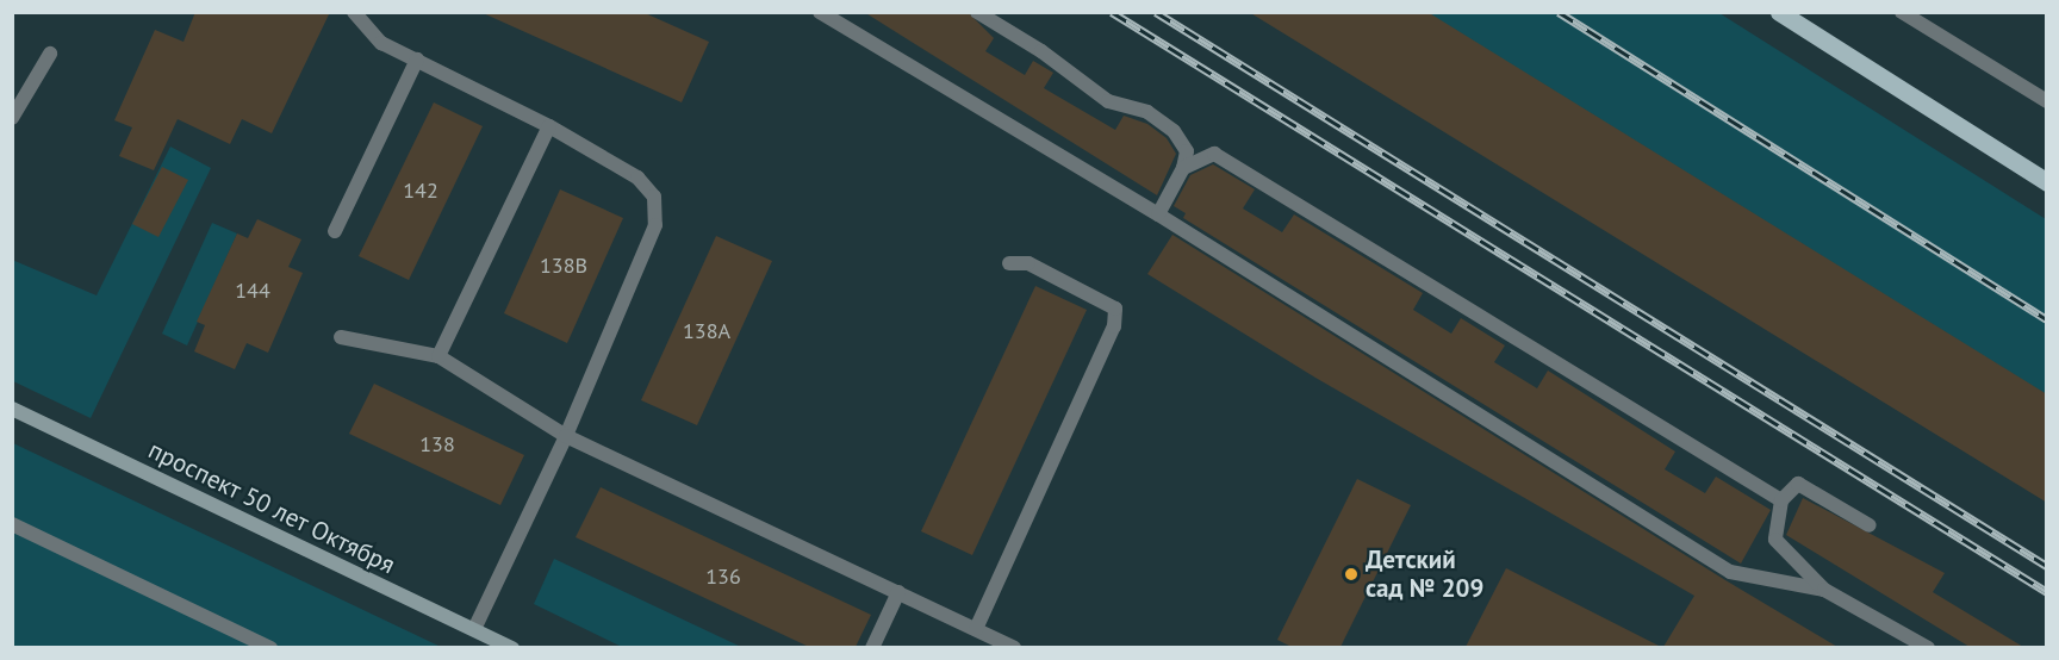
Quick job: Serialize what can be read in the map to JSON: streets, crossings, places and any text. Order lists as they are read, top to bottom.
{
  "streets": {
    "main road": ["проспект 50 лет Октября"]
  },
  "places": ["Детский сад № 209"],
  "house_numbers": [
    "142",
    "138В",
    "144",
    "138А",
    "138",
    "136"
  ]
}
